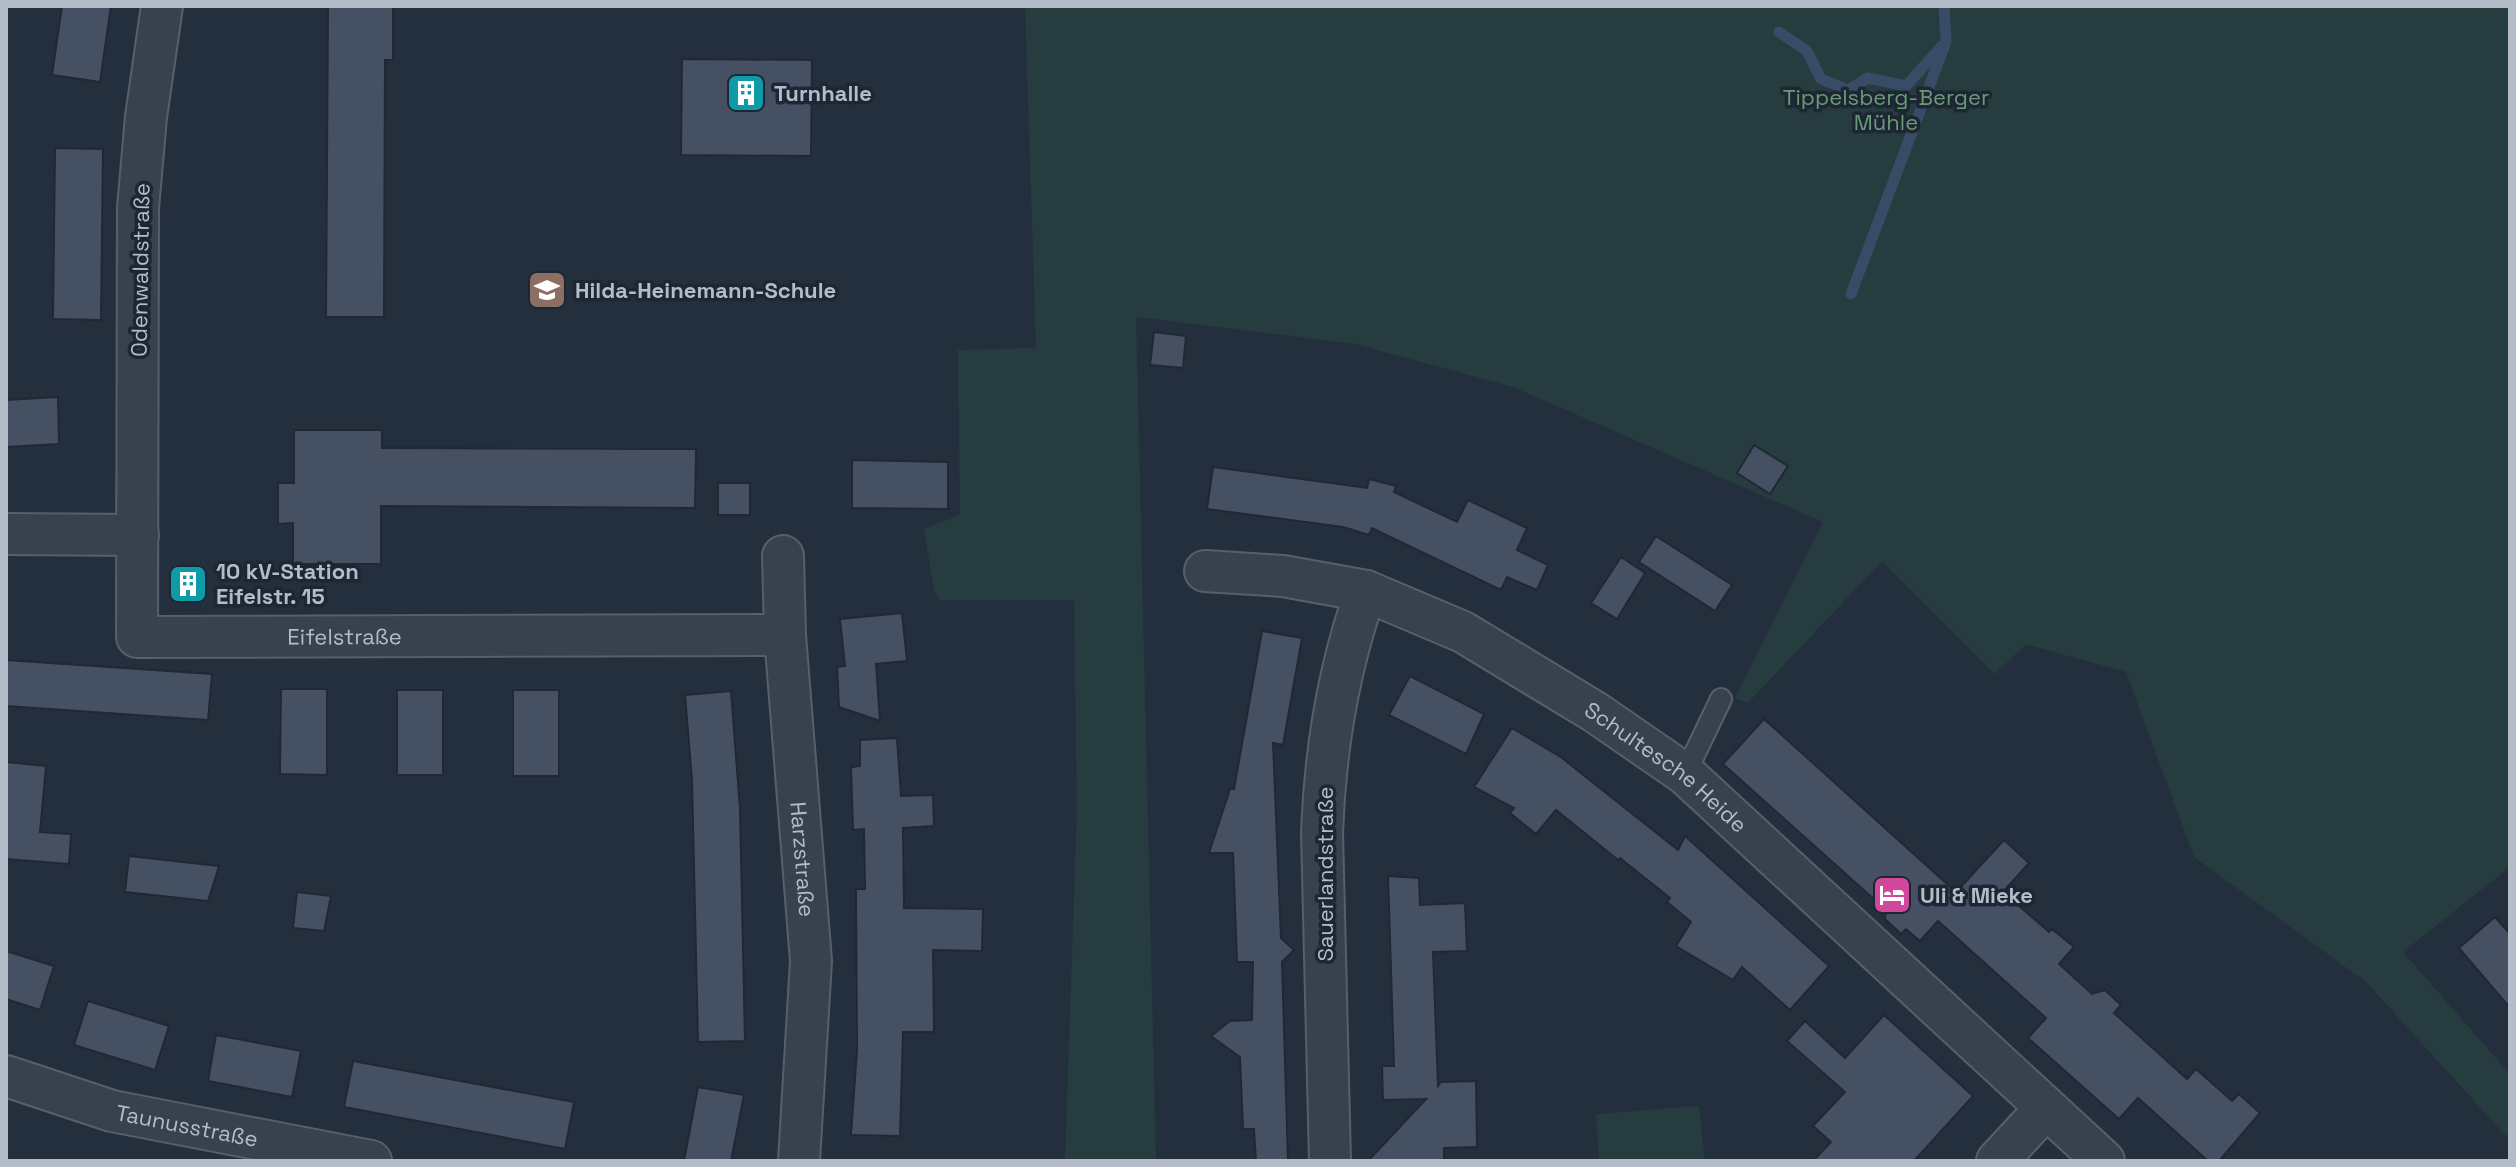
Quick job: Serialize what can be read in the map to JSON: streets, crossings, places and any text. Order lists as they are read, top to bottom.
{
  "streets": {
    "street": [
      "Odenwaldstraße",
      "Eifelstraße",
      "Schultesche Heide",
      "Harzstraße",
      "Sauerlandstraße",
      "Taunusstraße"
    ]
  },
  "crossings": [
    ["Odenwaldstraße", "Eifelstraße"],
    ["Eifelstraße", "Harzstraße"],
    ["Schultesche Heide", "Sauerlandstraße"]
  ],
  "parks": ["Tippelsberg-Berger Mühle"],
  "places": {
    "building": ["Turnhalle", "10 kV-Station Eifelstr. 15"],
    "school or university": ["Hilda-Heinemann-Schule"],
    "hotel": ["Uli & Mieke"]
  }
}
